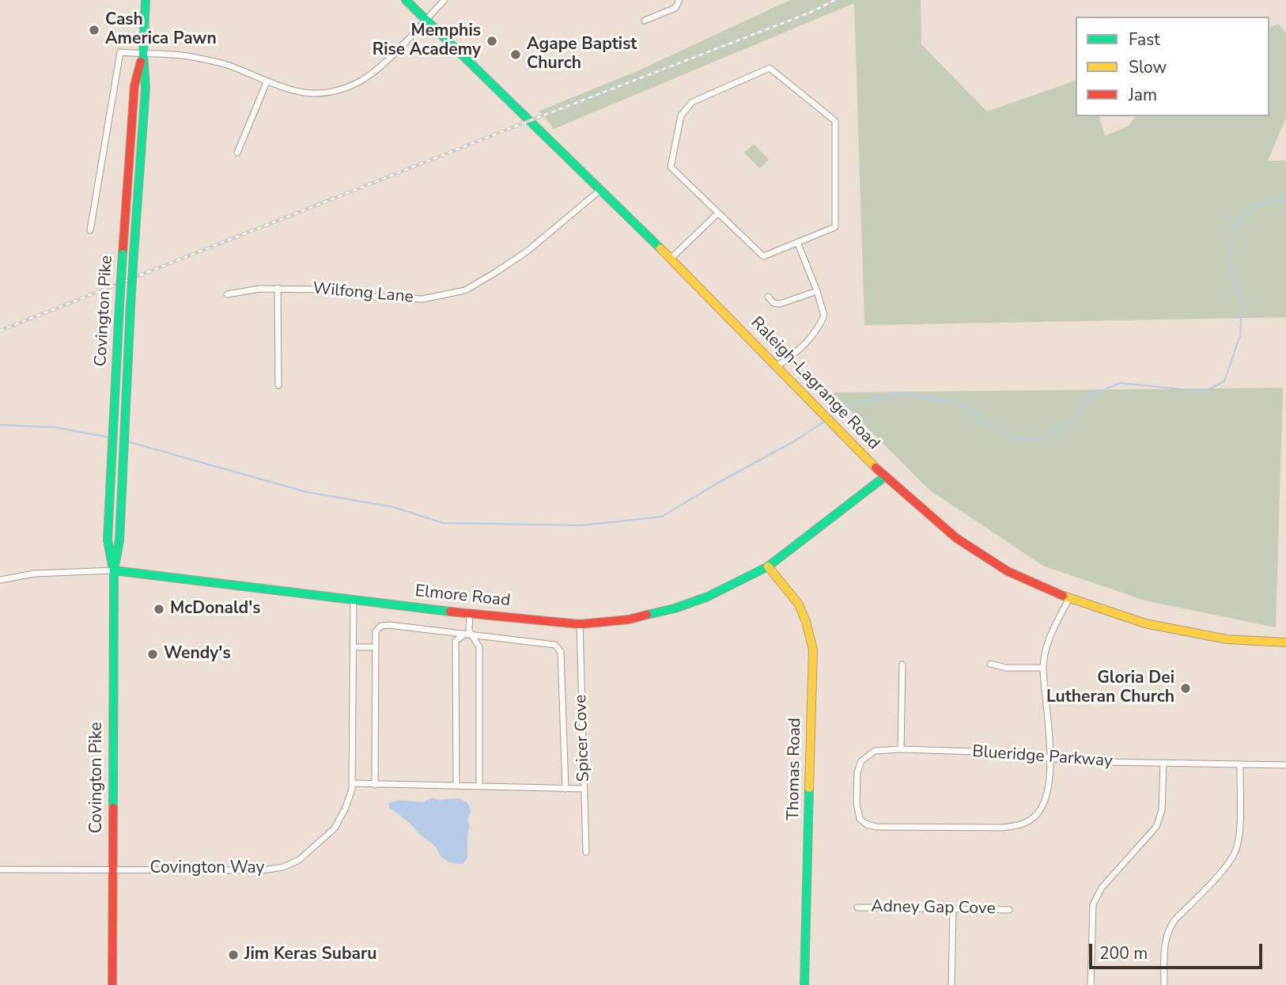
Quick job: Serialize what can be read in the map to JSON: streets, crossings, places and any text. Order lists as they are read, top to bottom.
{
  "streets": {
    "main road": [
      "Covington Pike",
      "Raleigh-Lagrange Road",
      "Elmore Road",
      "Thomas Road"
    ],
    "street": [
      "Wilfong Lane",
      "Spicer Cove",
      "Blueridge Parkway",
      "Covington Way",
      "Adney Gap Cove"
    ]
  },
  "crossings": [
    ["Wilfong Lane", "Raleigh-Lagrange Road"],
    ["Covington Pike", "Elmore Road"],
    ["Covington Pike", "Covington Way"],
    ["Raleigh-Lagrange Road", "Elmore Road"],
    ["Elmore Road", "Spicer Cove"],
    ["Elmore Road", "Thomas Road"],
    ["Elmore Road", "Covington Way"]
  ],
  "places": [
    "Cash America Pawn",
    "Memphis Rise Academy",
    "Agape Baptist Church",
    "McDonald's",
    "Wendy's",
    "Gloria Dei Lutheran Church",
    "Jim Keras Subaru"
  ],
  "legend": ["Fast", "Slow", "Jam"],
  "scale_bar": "200 m"
}
